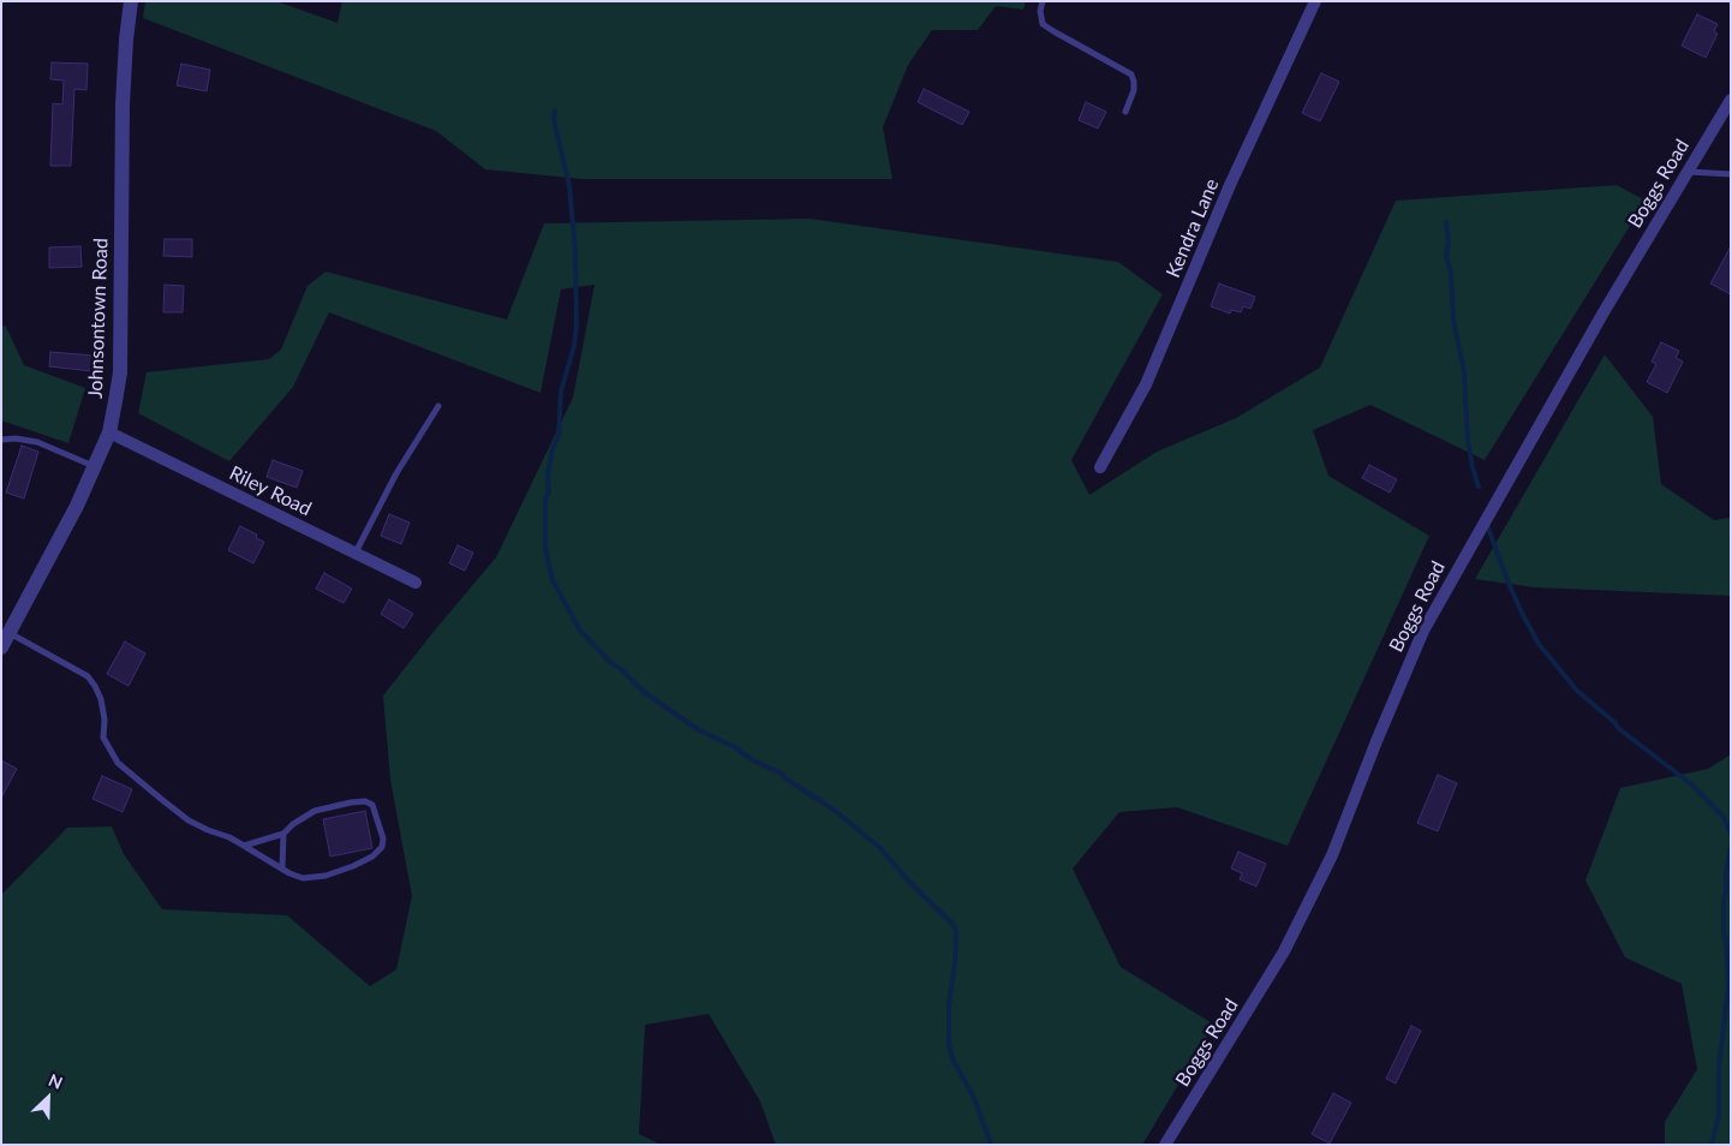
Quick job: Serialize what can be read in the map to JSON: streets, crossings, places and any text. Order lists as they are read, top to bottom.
{
  "streets": {
    "street": [
      "Boggs Road",
      "Kendra Lane",
      "Johnsontown Road",
      "Riley Road"
    ]
  },
  "crossings": [
    ["Johnsontown Road", "Riley Road"]
  ],
  "north": "top right"
}
